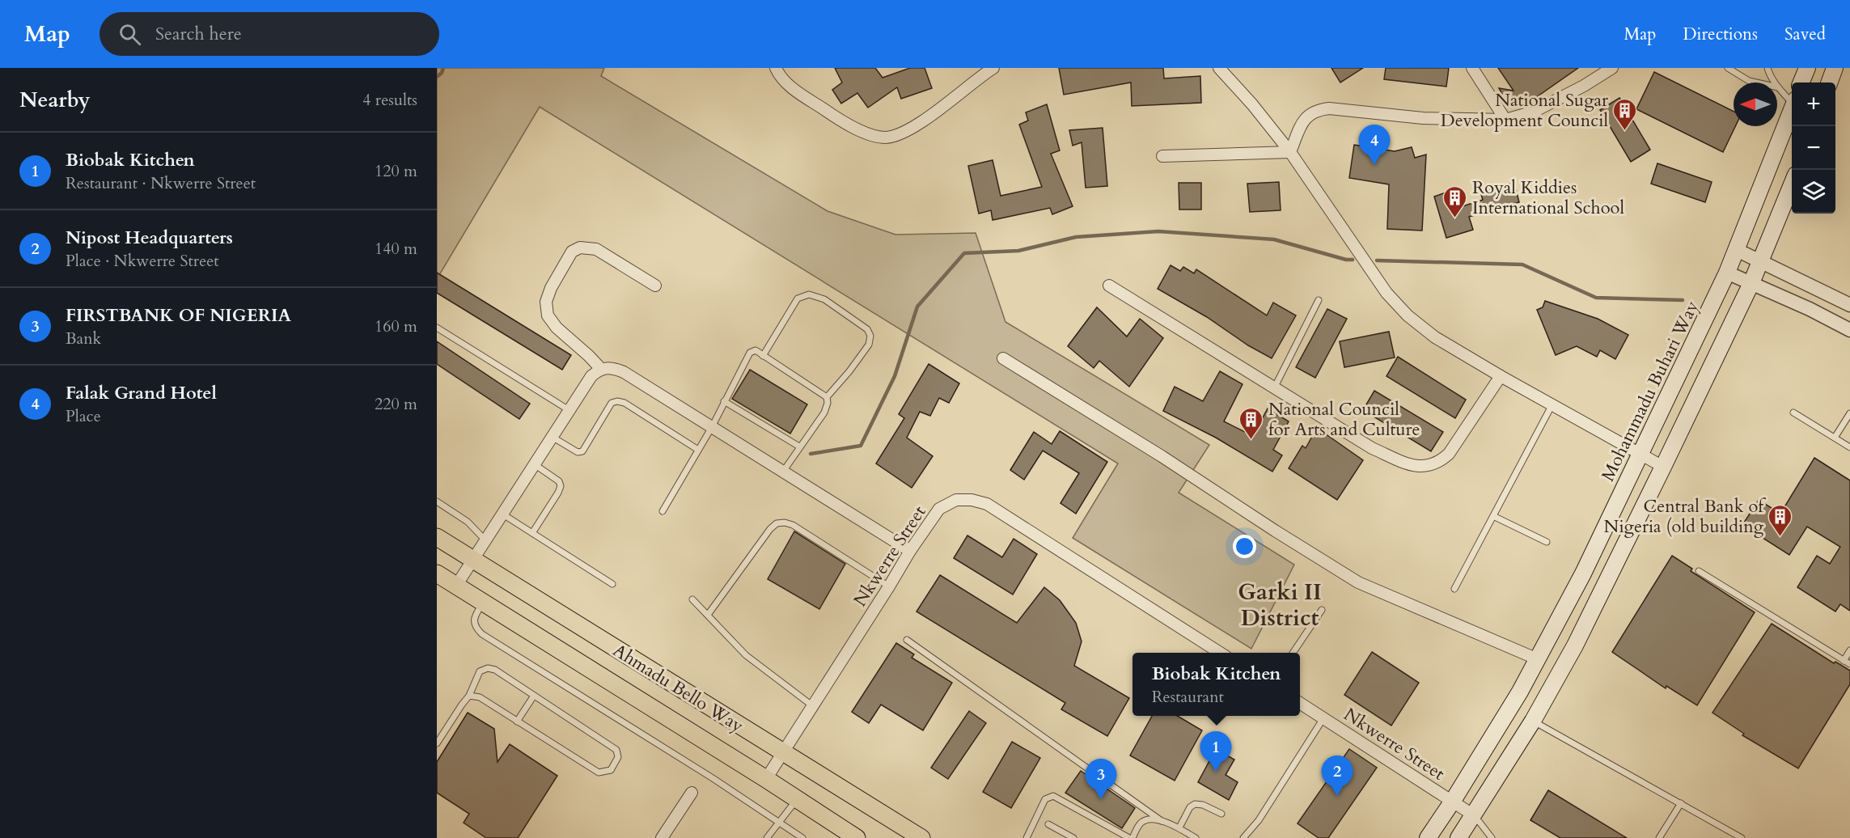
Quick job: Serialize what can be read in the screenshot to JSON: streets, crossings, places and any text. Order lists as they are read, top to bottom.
{
  "streets": {
    "main road": ["Mohammadu Buhari Way", "Ahmadu Bello Way"],
    "street": ["Nkwerre Street"]
  },
  "crossings": [
    ["Mohammadu Buhari Way", "Nkwerre Street"],
    ["Nkwerre Street", "Ahmadu Bello Way"]
  ],
  "districts": ["Garki II District"],
  "places": {
    "building": [
      "National Sugar Development Council",
      "Royal Kiddies International School",
      "National Council for Arts and Culture",
      "Central Bank of Nigeria (old building"
    ]
  },
  "north": "left",
  "page": {
    "header": "Map",
    "search": "Search here",
    "nav": ["Map", "Directions", "Saved"],
    "heading": ["Nearby", "4 results"],
    "map_buttons": ["+", "−"],
    "pins": [
      "4",
      "1",
      "2",
      "3"
    ],
    "list": [
      {
        "mark": "1",
        "name": "Biobak Kitchen",
        "note": "Restaurant · Nkwerre Street",
        "value": "120 m"
      },
      {
        "mark": "2",
        "name": "Nipost Headquarters",
        "note": "Place · Nkwerre Street",
        "value": "140 m"
      },
      {
        "mark": "3",
        "name": "FIRSTBANK OF NIGERIA",
        "note": "Bank",
        "value": "160 m"
      },
      {
        "mark": "4",
        "name": "Falak Grand Hotel",
        "note": "Place",
        "value": "220 m"
      }
    ],
    "popup": ["Biobak Kitchen", "Restaurant"]
  }
}
